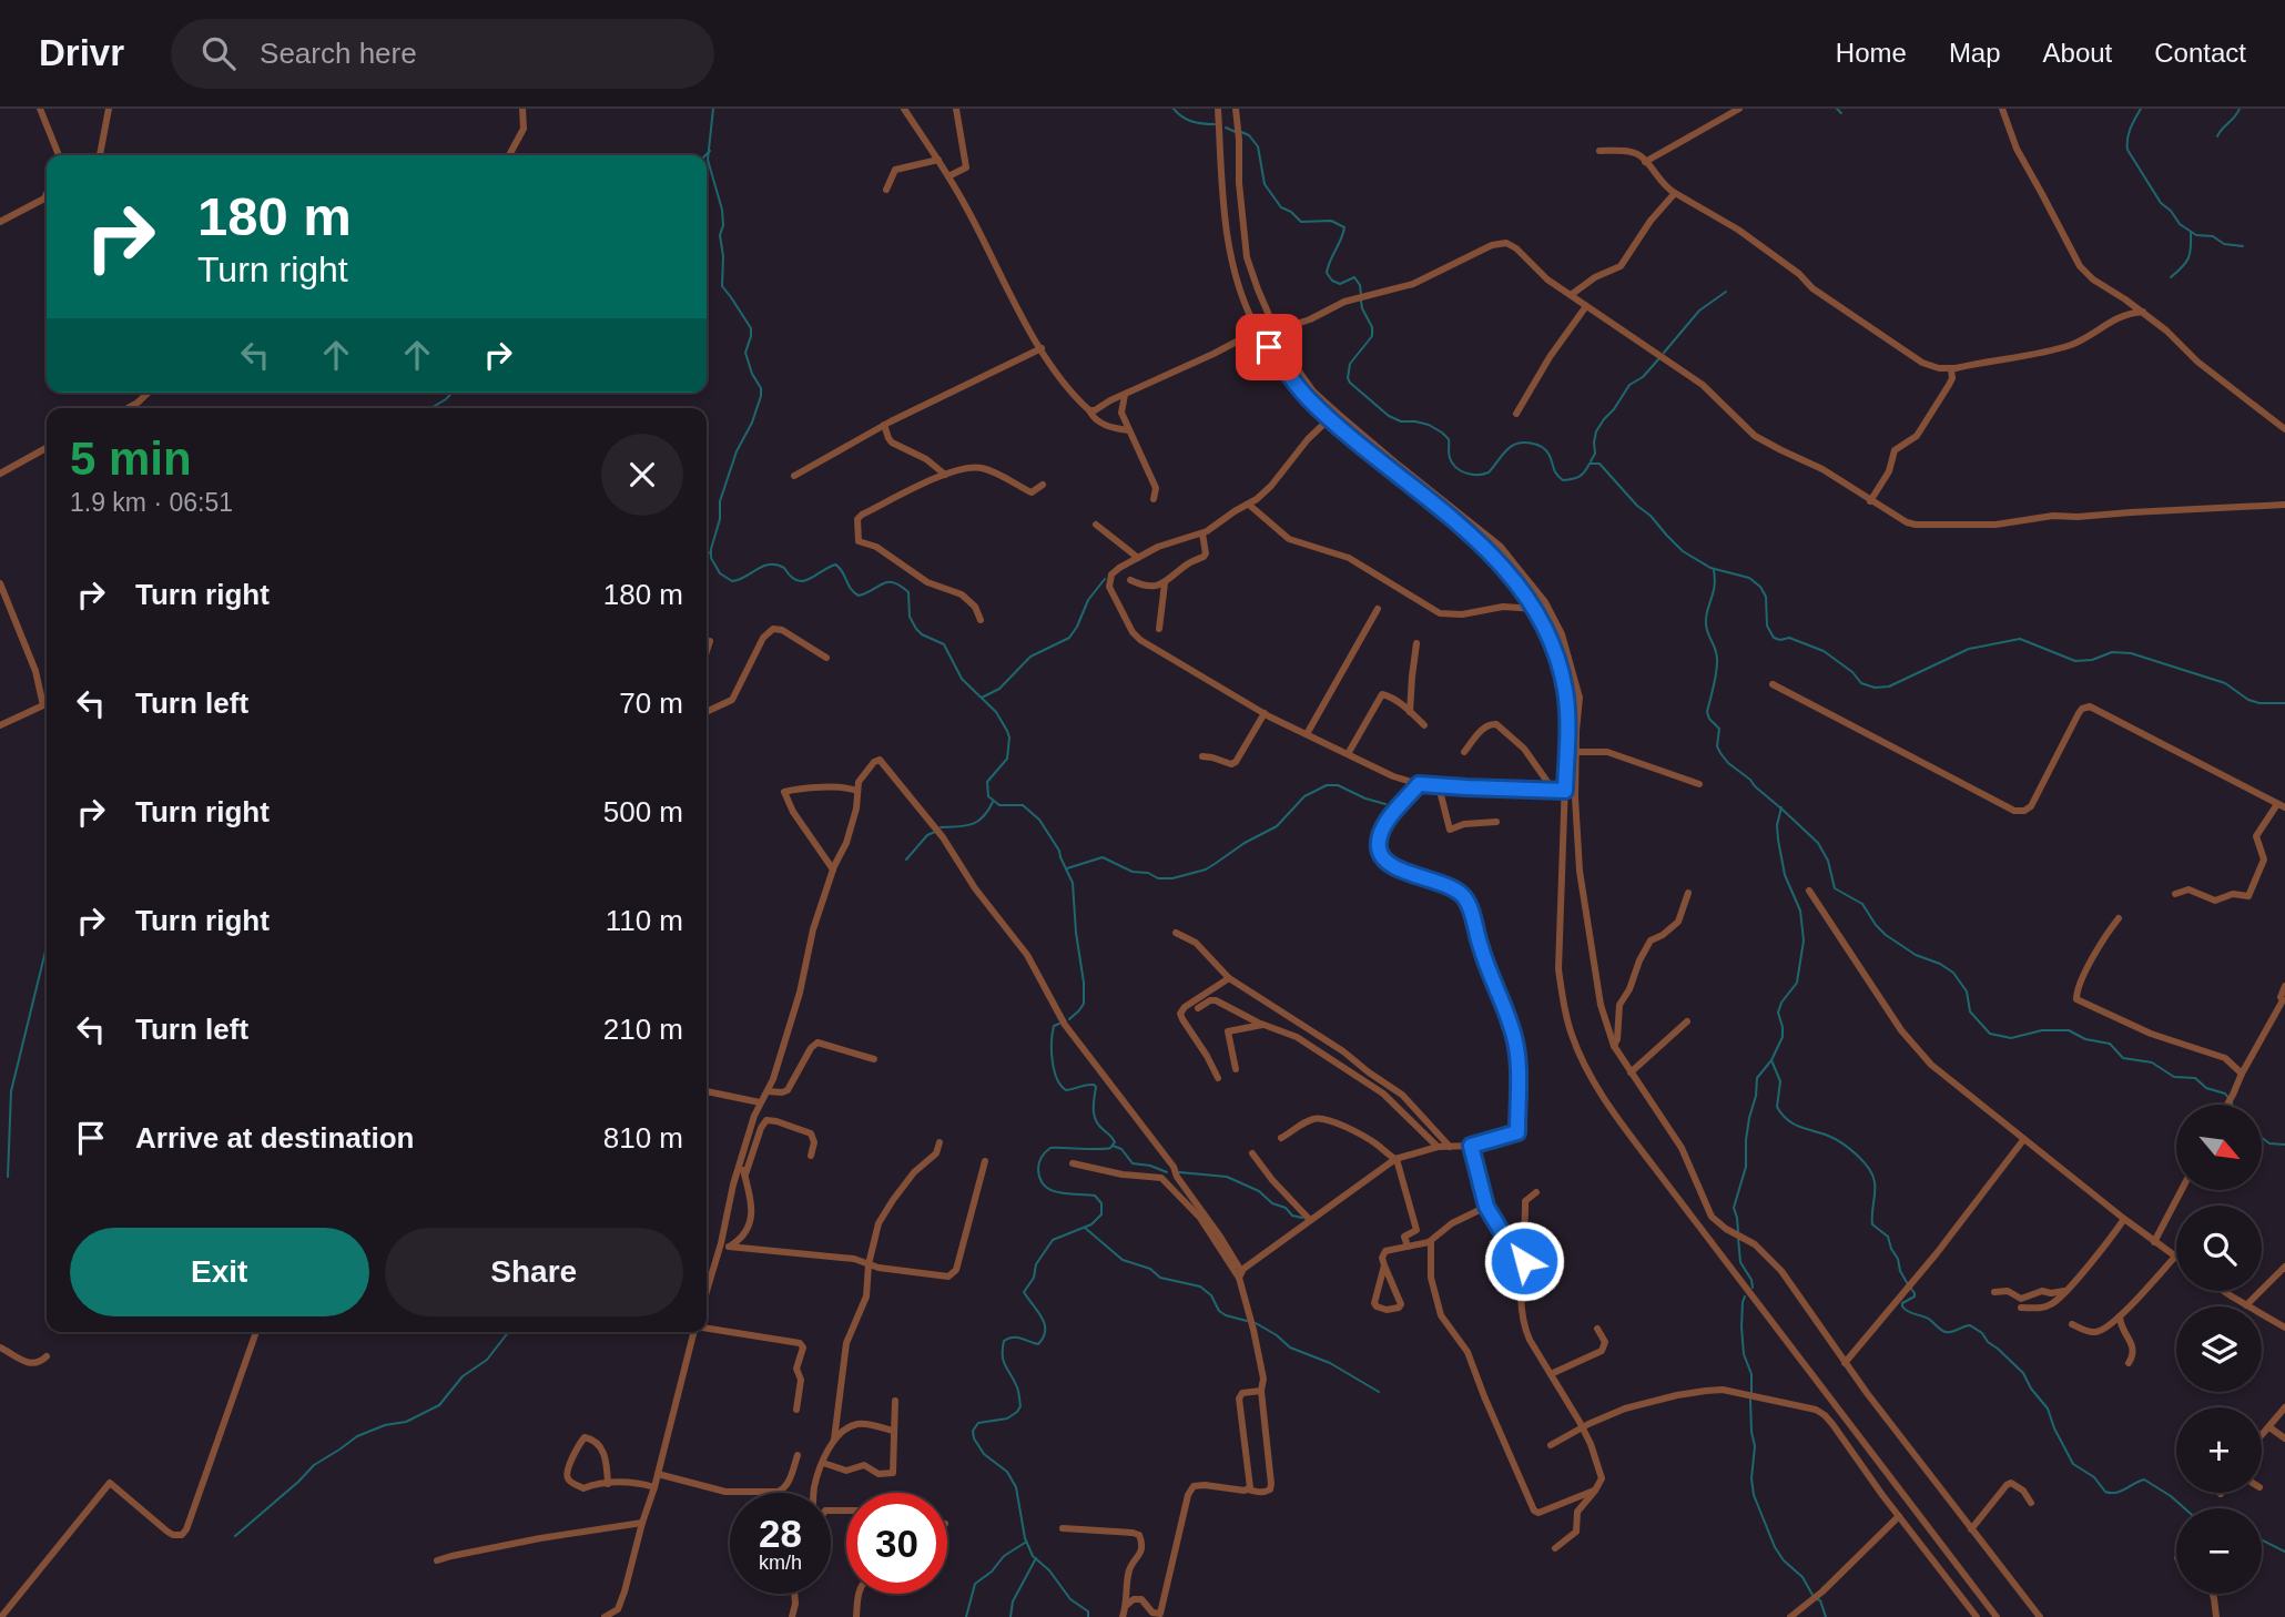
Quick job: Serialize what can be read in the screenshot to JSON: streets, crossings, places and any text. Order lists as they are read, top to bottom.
{
  "north": "bottom right",
  "page": {
    "header": "Drivr",
    "search": "Search here",
    "nav": [
      "Home",
      "Map",
      "About",
      "Contact"
    ],
    "turn": ["180 m", "Turn right"],
    "heading": ["5 min", "1.9 km · 06:51"],
    "list": [
      {
        "name": "Turn right",
        "value": "180 m"
      },
      {
        "name": "Turn left",
        "value": "70 m"
      },
      {
        "name": "Turn right",
        "value": "500 m"
      },
      {
        "name": "Turn right",
        "value": "110 m"
      },
      {
        "name": "Turn left",
        "value": "210 m"
      },
      {
        "name": "Arrive at destination",
        "value": "810 m"
      }
    ],
    "map_buttons": ["+", "−"],
    "buttons": ["Exit", "Share"],
    "speed": "28 km/h",
    "limit": "30"
  }
}
